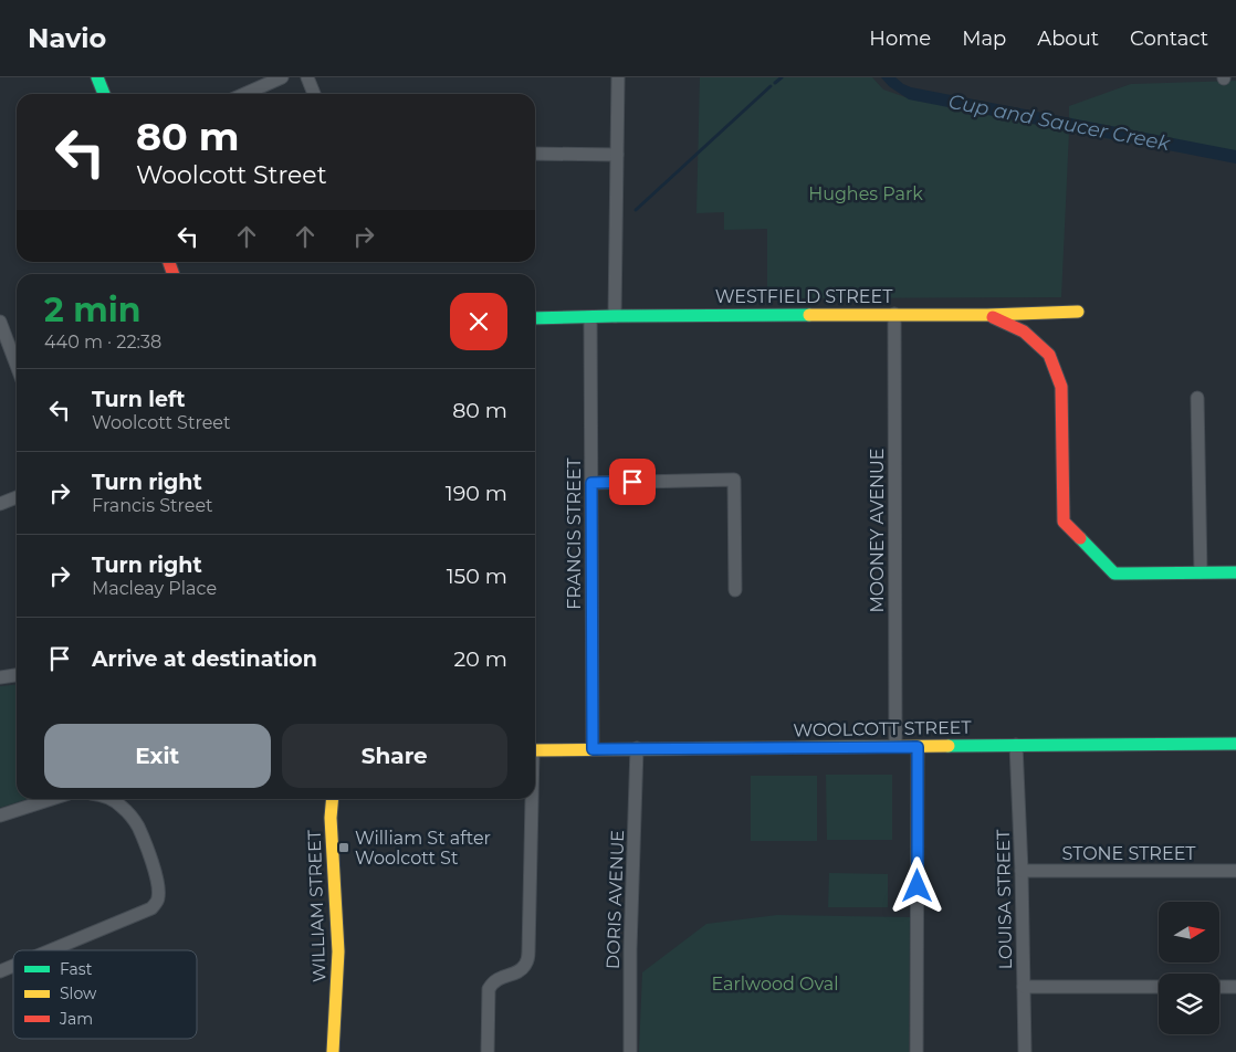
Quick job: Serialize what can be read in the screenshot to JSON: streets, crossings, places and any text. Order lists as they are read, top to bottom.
{
  "streets": {
    "street": [
      "WESTFIELD STREET",
      "MOONEY AVENUE",
      "FRANCIS STREET",
      "WOOLCOTT STREET",
      "STONE STREET",
      "DORIS AVENUE",
      "LOUISA STREET",
      "WILLIAM STREET"
    ]
  },
  "crossings": [
    ["WESTFIELD STREET", "MOONEY AVENUE"],
    ["WESTFIELD STREET", "FRANCIS STREET"],
    ["MOONEY AVENUE", "WOOLCOTT STREET"],
    ["FRANCIS STREET", "WOOLCOTT STREET"],
    ["WOOLCOTT STREET", "DORIS AVENUE"],
    ["WOOLCOTT STREET", "LOUISA STREET"],
    ["STONE STREET", "LOUISA STREET"]
  ],
  "water": ["Cup and Saucer Creek"],
  "parks": ["Hughes Park", "Earlwood Oval"],
  "places": {
    "transit": ["William St after Woolcott St"]
  },
  "legend": ["Fast", "Slow", "Jam"],
  "north": "right",
  "page": {
    "header": "Navio",
    "nav": [
      "Home",
      "Map",
      "About",
      "Contact"
    ],
    "turn": ["80 m", "Woolcott Street"],
    "heading": ["2 min", "440 m · 22:38"],
    "list": [
      {
        "name": "Turn left",
        "note": "Woolcott Street",
        "value": "80 m"
      },
      {
        "name": "Turn right",
        "note": "Francis Street",
        "value": "190 m"
      },
      {
        "name": "Turn right",
        "note": "Macleay Place",
        "value": "150 m"
      },
      {
        "name": "Arrive at destination",
        "value": "20 m"
      }
    ],
    "buttons": ["Exit", "Share"]
  }
}
